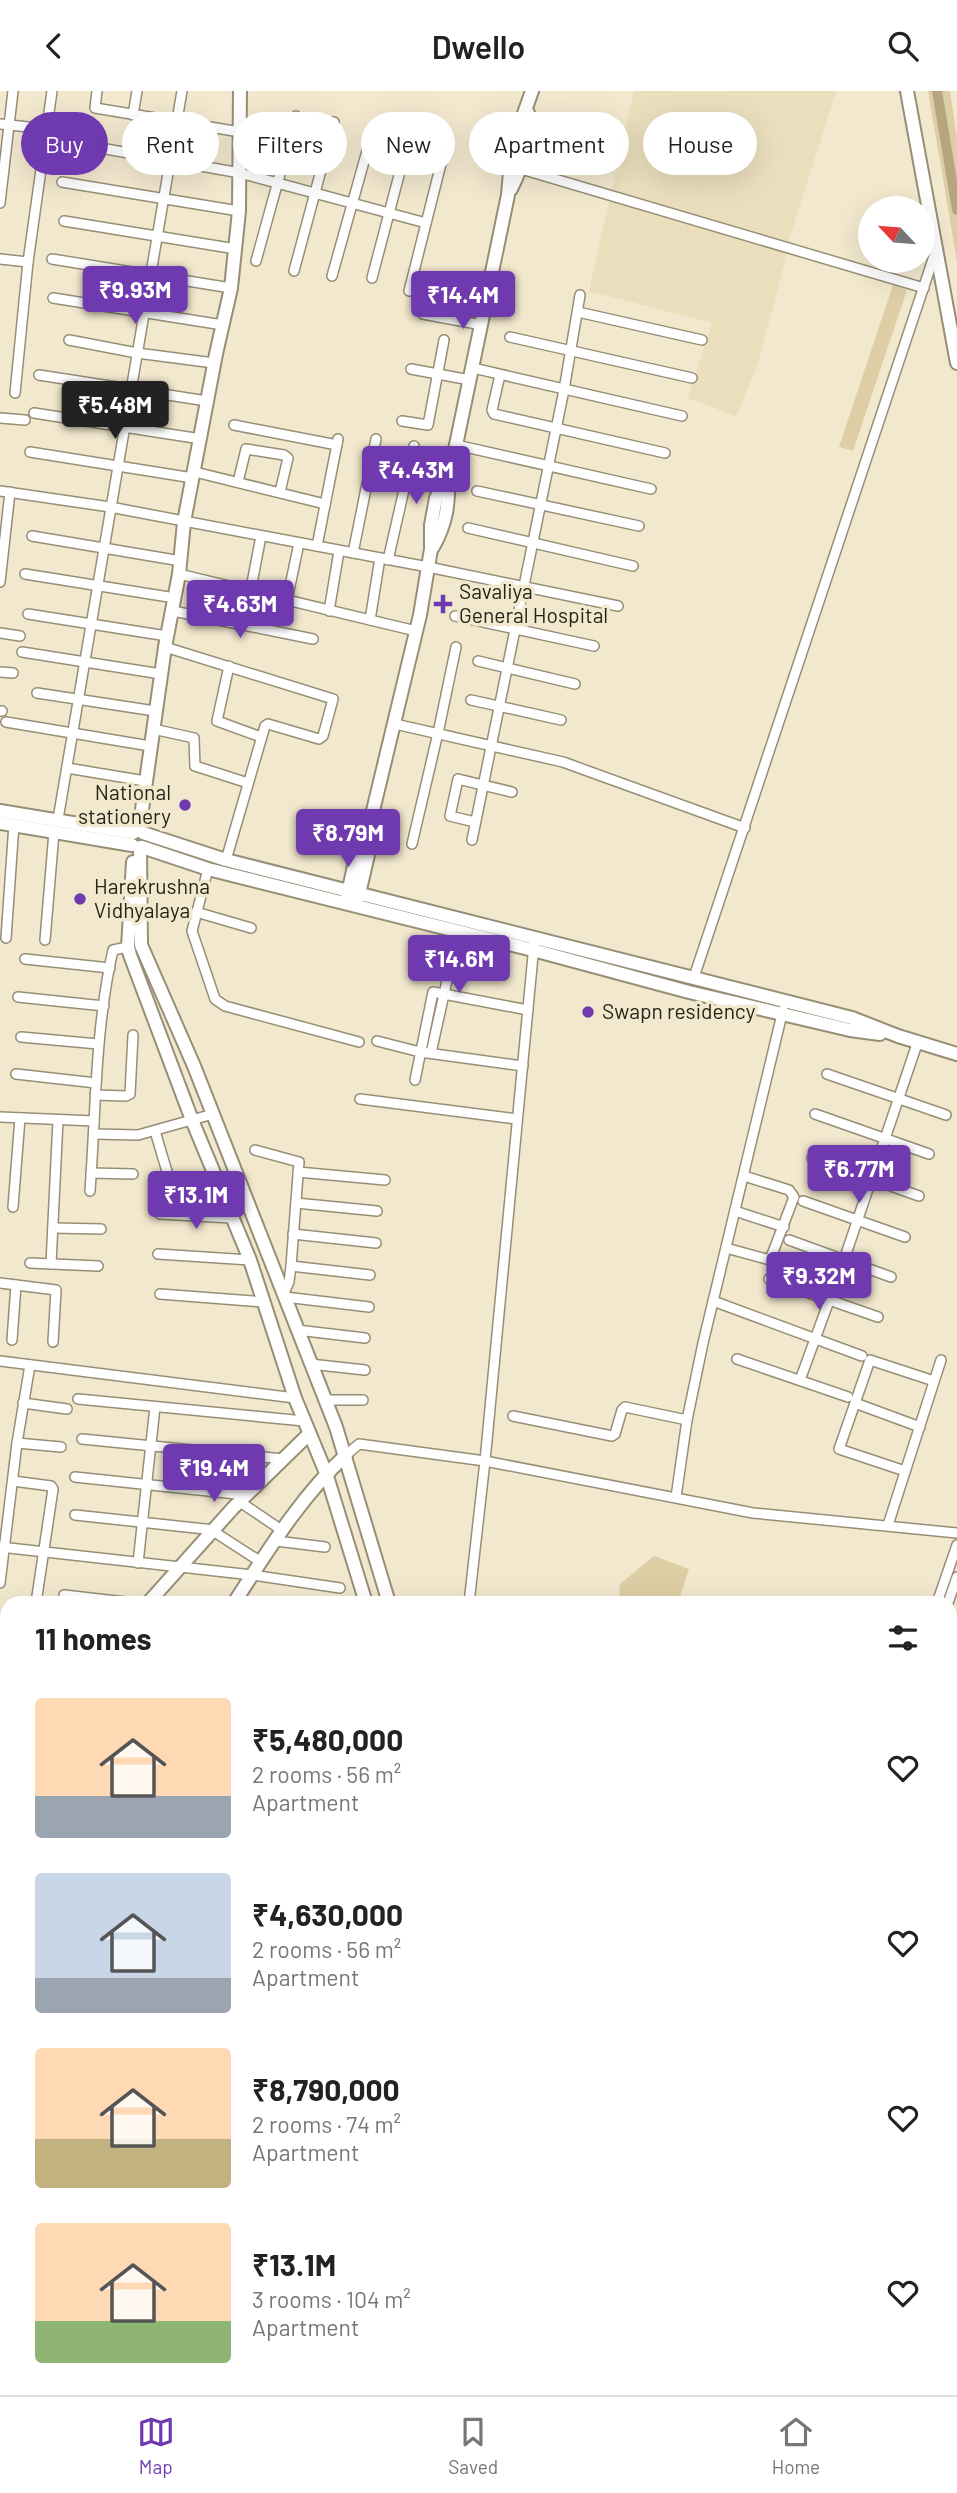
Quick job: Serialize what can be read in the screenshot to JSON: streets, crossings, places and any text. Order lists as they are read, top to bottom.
{
  "places": {
    "health": ["Savaliya General Hospital"],
    "other": ["National stationery", "Harekrushna Vidhyalaya", "Swapn residency"]
  },
  "north": "top left",
  "page": {
    "header": "Dwello",
    "chip": [
      "Buy",
      "Rent",
      "Filters",
      "New",
      "Apartment",
      "House"
    ],
    "price": [
      "₹9.93M",
      "₹14.4M",
      "₹5.48M",
      "₹4.43M",
      "₹4.63M",
      "₹8.79M",
      "₹14.6M",
      "₹6.77M",
      "₹13.1M",
      "₹9.32M",
      "₹19.4M"
    ],
    "heading": "11 homes",
    "list": [
      {
        "name": "₹5,480,000",
        "note": "2 rooms · 56 m² · Apartment"
      },
      {
        "name": "₹4,630,000",
        "note": "2 rooms · 56 m² · Apartment"
      },
      {
        "name": "₹8,790,000",
        "note": "2 rooms · 74 m² · Apartment"
      },
      {
        "name": "₹13.1M",
        "note": "3 rooms · 104 m² · Apartment"
      }
    ],
    "tabs": ["Map", "Saved", "Home"]
  }
}
